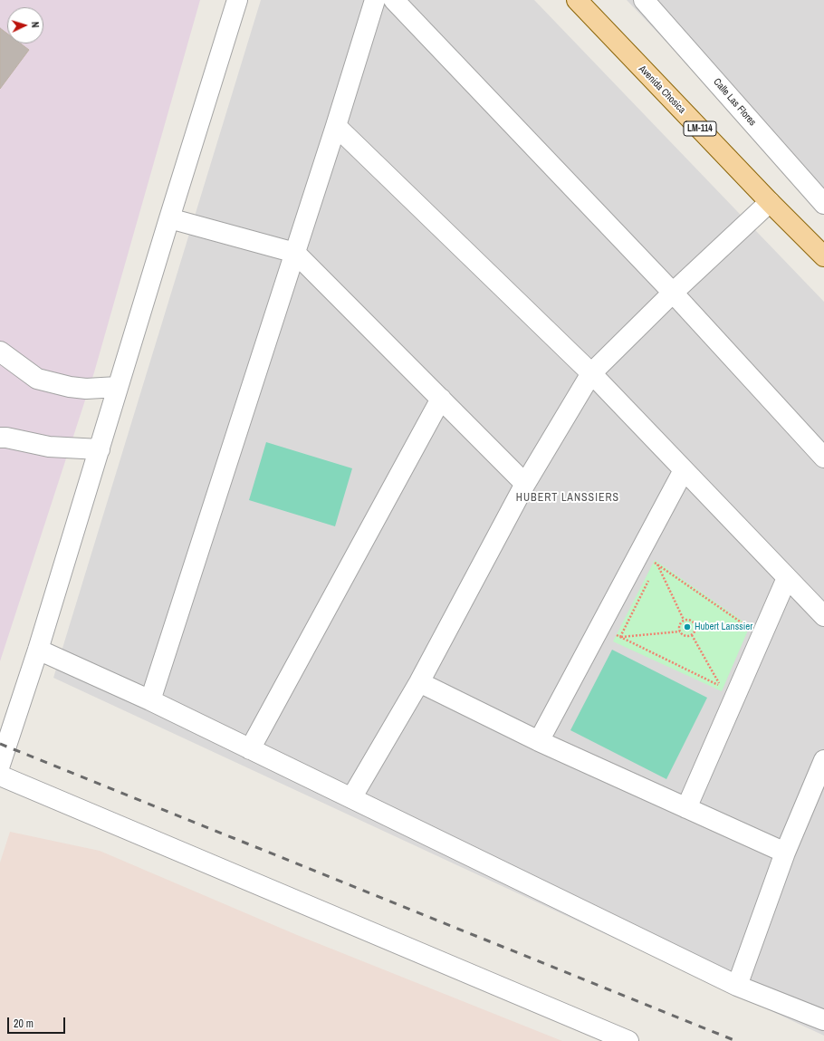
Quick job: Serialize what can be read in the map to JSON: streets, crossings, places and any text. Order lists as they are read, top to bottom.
{
  "streets": {
    "main road": ["Avenida Chosica", "LM-114"],
    "street": ["Calle Las Flores"]
  },
  "districts": ["HUBERT LANSSIERS"],
  "places": ["Hubert Lanssier"],
  "scale_bar": "20 m",
  "north": "right"
}
